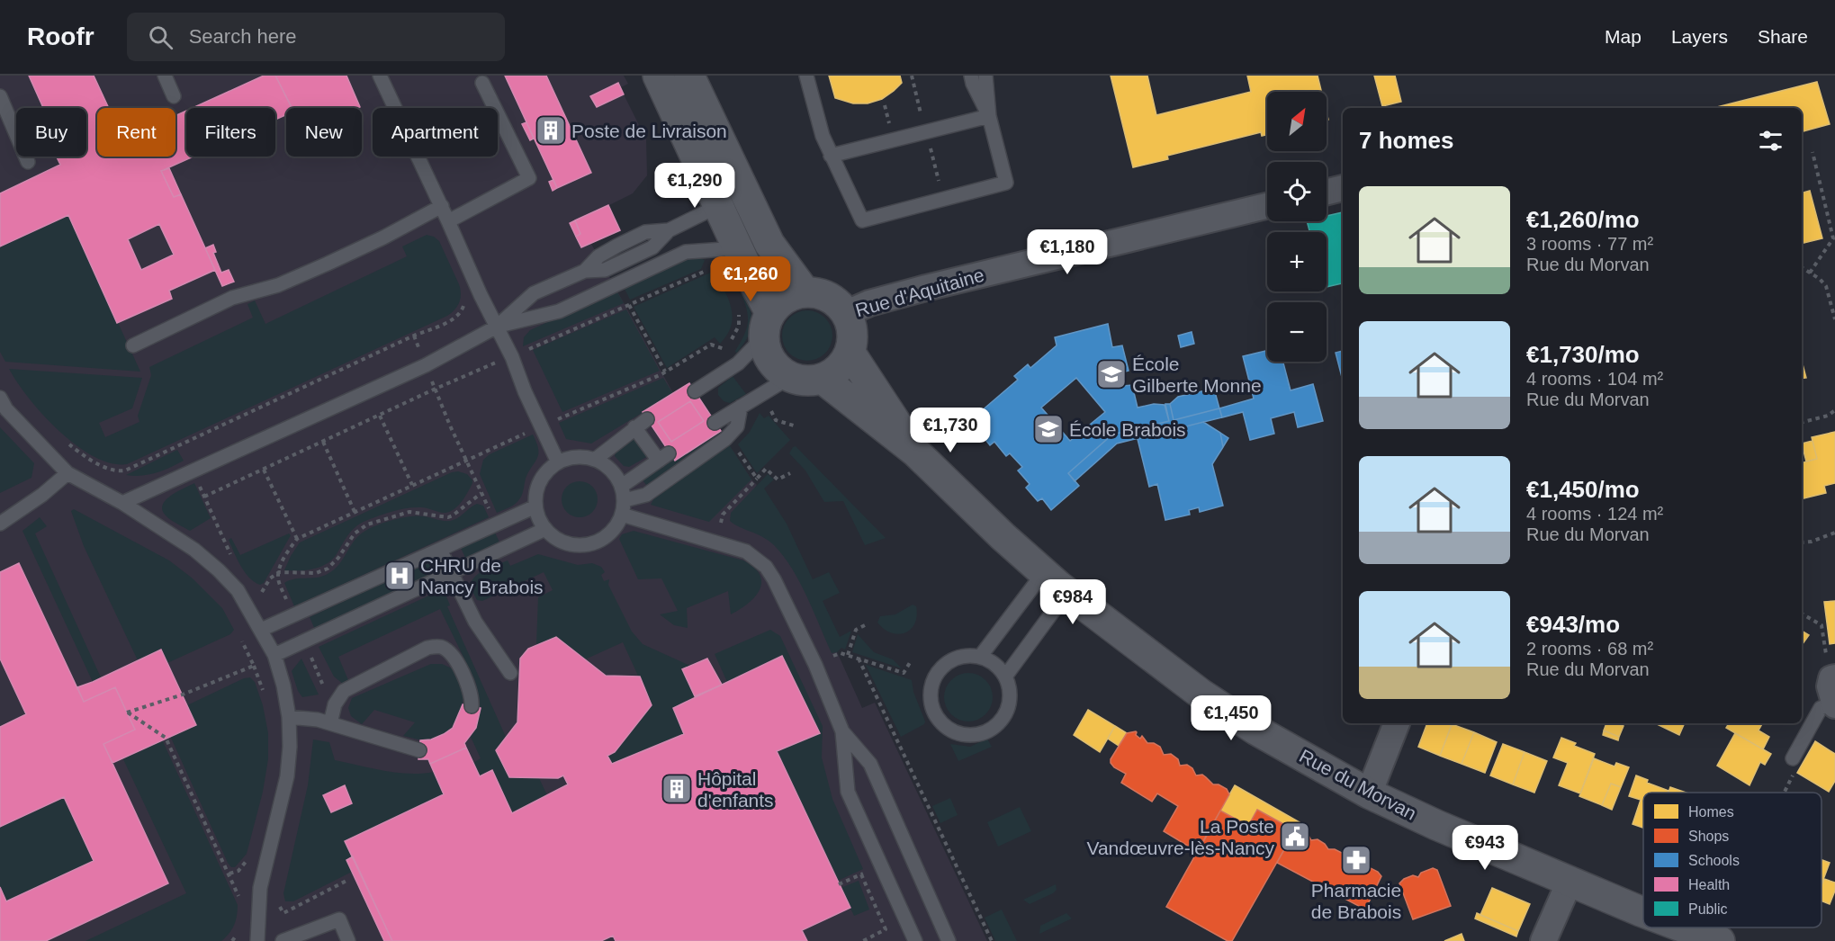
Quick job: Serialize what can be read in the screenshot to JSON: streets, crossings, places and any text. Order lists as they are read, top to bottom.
{
  "streets": {
    "street": ["Rue d'Aquitaine", "Rue du Morvan"]
  },
  "crossings": [
    ["Rue d'Aquitaine", "Rue du Morvan"]
  ],
  "places": {
    "building": ["Poste de Livraison", "Hôpital d'enfants"],
    "school or university": ["École Gilberte Monne", "École Brabois"],
    "hospital": ["CHRU de Nancy Brabois"],
    "public building": ["La Poste Vandœuvre-lès-Nancy"],
    "pharmacy": ["Pharmacie de Brabois"]
  },
  "legend": [
    "Homes",
    "Shops",
    "Schools",
    "Health",
    "Public"
  ],
  "north": "top right",
  "page": {
    "header": "Roofr",
    "search": "Search here",
    "nav": ["Map", "Layers", "Share"],
    "map_buttons": ["+", "−"],
    "chip": [
      "Buy",
      "Rent",
      "Filters",
      "New",
      "Apartment"
    ],
    "heading": "7 homes",
    "price": [
      "€1,290",
      "€1,180",
      "€1,260",
      "€1,730",
      "€984",
      "€1,450",
      "€943"
    ],
    "list": [
      {
        "name": "€1,260/mo",
        "note": "3 rooms · 77 m² · Rue du Morvan"
      },
      {
        "name": "€1,730/mo",
        "note": "4 rooms · 104 m² · Rue du Morvan"
      },
      {
        "name": "€1,450/mo",
        "note": "4 rooms · 124 m² · Rue du Morvan"
      },
      {
        "name": "€943/mo",
        "note": "2 rooms · 68 m² · Rue du Morvan"
      }
    ]
  }
}
